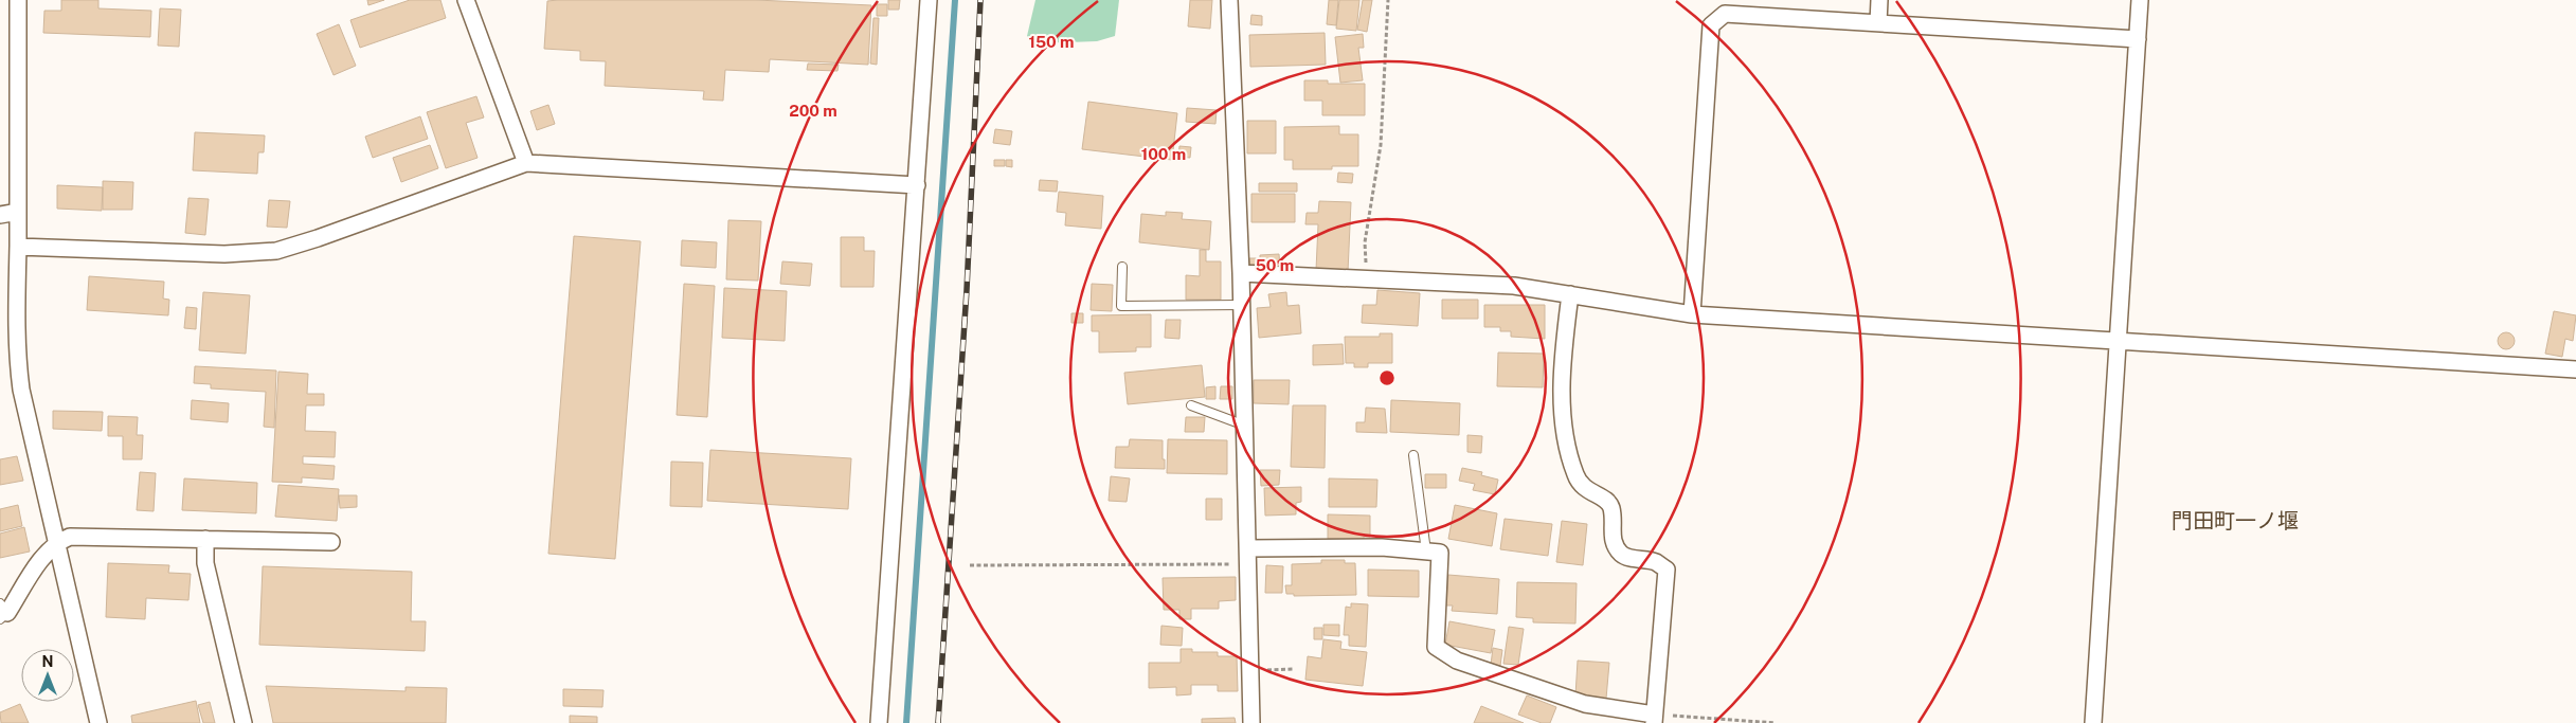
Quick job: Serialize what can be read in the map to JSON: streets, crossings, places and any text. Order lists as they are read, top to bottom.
{
  "districts": ["門田町一ノ堰"],
  "north": "top",
  "rings": [
    "150 m",
    "200 m",
    "100 m",
    "50 m"
  ]
}
